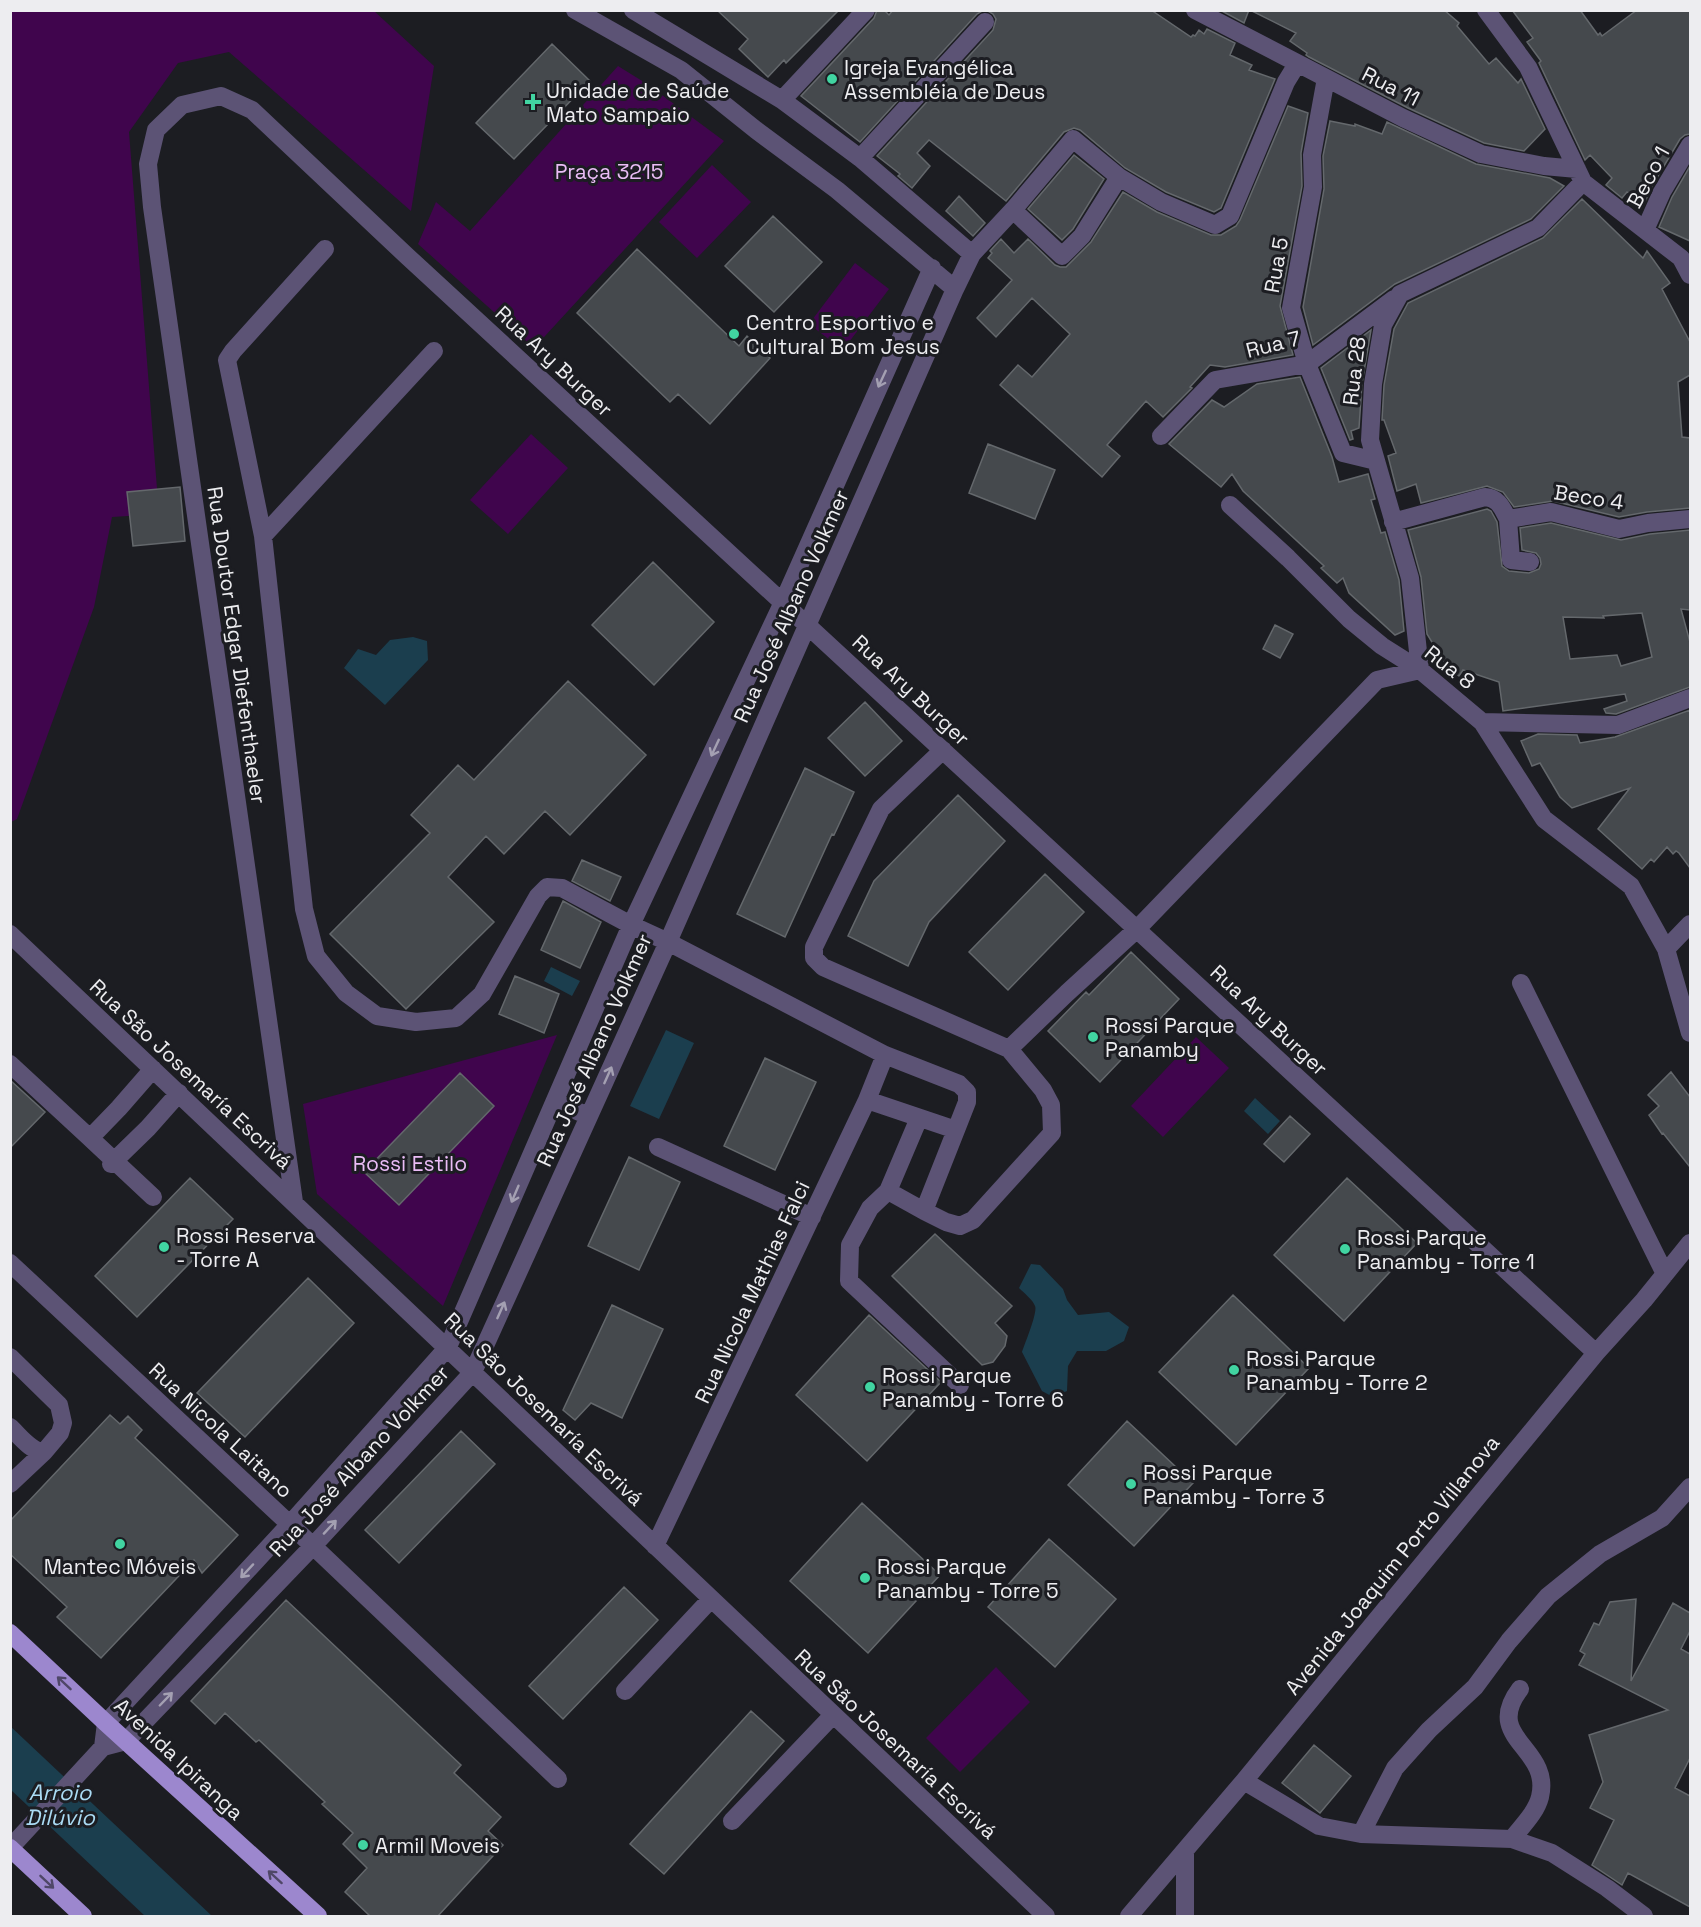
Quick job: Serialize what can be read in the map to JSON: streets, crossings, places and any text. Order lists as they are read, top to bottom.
{
  "streets": {
    "main road": ["Avenida Ipiranga"],
    "street": [
      "Rua 11",
      "Beco 1",
      "Rua 5",
      "Rua 7",
      "Rua Ary Burger",
      "Rua 28",
      "Beco 4",
      "Rua José Albano Volkmer",
      "Rua Doutor Edgar Diefenthaeler",
      "Rua 8",
      "Rua São Josemaría Escrivá",
      "Rua Nicola Mathias Falci",
      "Rua Nicola Laitano",
      "Avenida Joaquim Porto Villanova"
    ]
  },
  "crossings": [
    ["Rua 11", "Rua 5"],
    ["Rua 5", "Rua 7"],
    ["Rua 5", "Rua 28"],
    ["Rua 7", "Rua 28"],
    ["Rua Ary Burger", "Rua José Albano Volkmer"],
    ["Rua Ary Burger", "Rua Doutor Edgar Diefenthaeler"],
    ["Rua Ary Burger", "Avenida Joaquim Porto Villanova"],
    ["Rua 28", "Rua 8"],
    ["Rua José Albano Volkmer", "Rua São Josemaría Escrivá"],
    ["Rua José Albano Volkmer", "Rua Nicola Laitano"],
    ["Rua José Albano Volkmer", "Avenida Ipiranga"],
    ["Rua Doutor Edgar Diefenthaeler", "Rua São Josemaría Escrivá"],
    ["Rua São Josemaría Escrivá", "Rua Nicola Mathias Falci"]
  ],
  "one_way": ["Avenida Ipiranga"],
  "water": ["Arroio Dilúvio"],
  "parks": ["Praça 3215", "Rossi Estilo"],
  "places": {
    "other": [
      "Igreja Evangélica Assembléia de Deus",
      "Centro Esportivo e Cultural Bom Jesus",
      "Rossi Parque Panamby",
      "Rossi Reserva - Torre A",
      "Rossi Parque Panamby - Torre 1",
      "Rossi Parque Panamby - Torre 2",
      "Rossi Parque Panamby - Torre 6",
      "Rossi Parque Panamby - Torre 3",
      "Mantec Móveis",
      "Rossi Parque Panamby - Torre 5",
      "Armil Moveis"
    ],
    "health": ["Unidade de Saúde Mato Sampaio"]
  }
}
